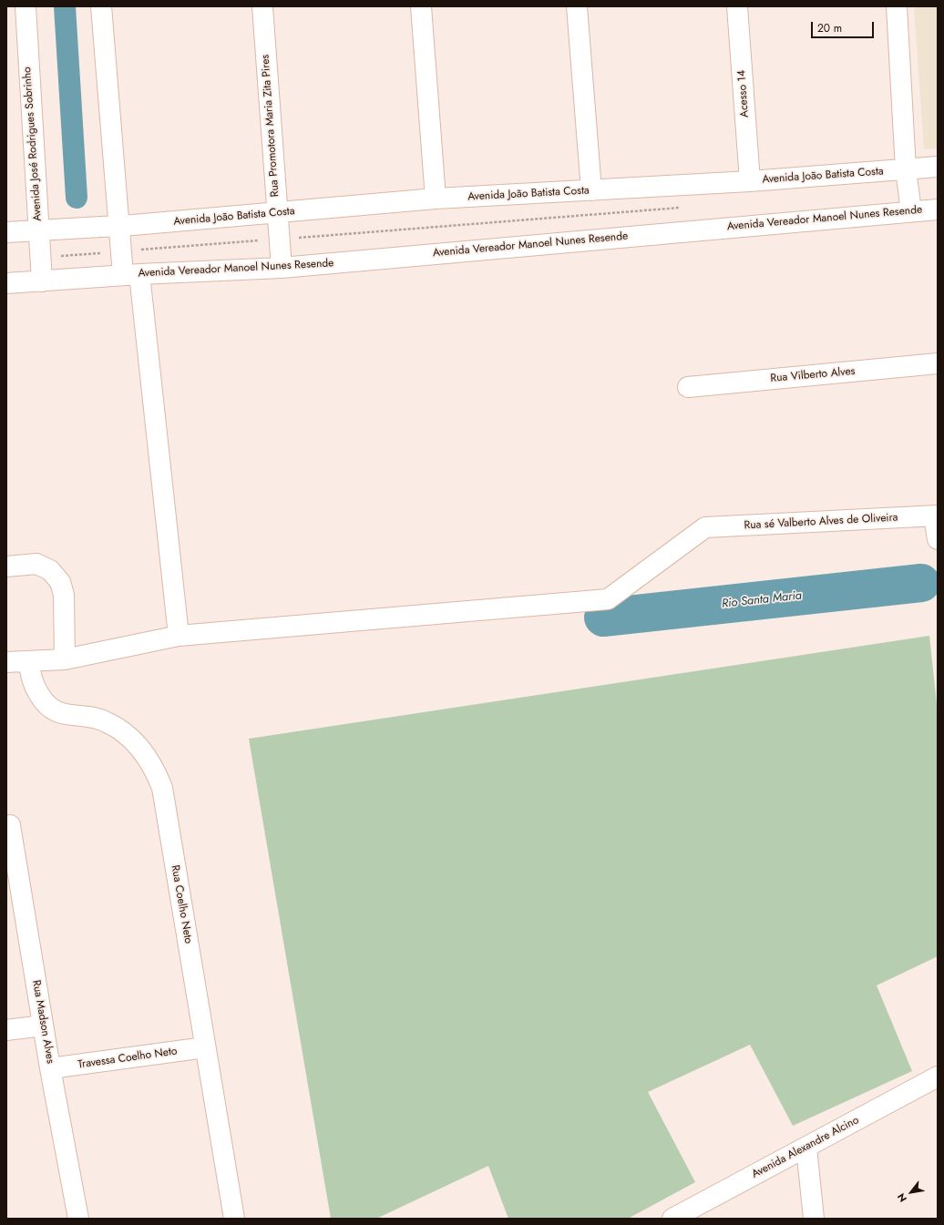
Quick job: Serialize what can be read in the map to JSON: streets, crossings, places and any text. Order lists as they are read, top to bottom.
{
  "streets": {
    "street": [
      "Acesso 14",
      "Rua Promotora Maria Zita Pires",
      "Avenida José Rodrigues Sobrinho",
      "Avenida João Batista Costa",
      "Avenida Vereador Manoel Nunes Resende",
      "Rua Vilberto Alves",
      "Rua sé Valberto Alves de Oliveira",
      "Rua Coelho Neto",
      "Rua Madson Alves",
      "Travessa Coelho Neto",
      "Avenida Alexandre Alcino"
    ]
  },
  "crossings": [
    ["Acesso 14", "Avenida João Batista Costa"],
    ["Rua Promotora Maria Zita Pires", "Avenida João Batista Costa"],
    ["Rua Promotora Maria Zita Pires", "Avenida Vereador Manoel Nunes Resende"],
    ["Avenida José Rodrigues Sobrinho", "Avenida João Batista Costa"],
    ["Avenida José Rodrigues Sobrinho", "Avenida Vereador Manoel Nunes Resende"],
    ["Rua Coelho Neto", "Travessa Coelho Neto"],
    ["Rua Madson Alves", "Travessa Coelho Neto"]
  ],
  "water": ["Rio Santa Maria"],
  "scale_bar": "20 m",
  "north": "bottom left"
}
